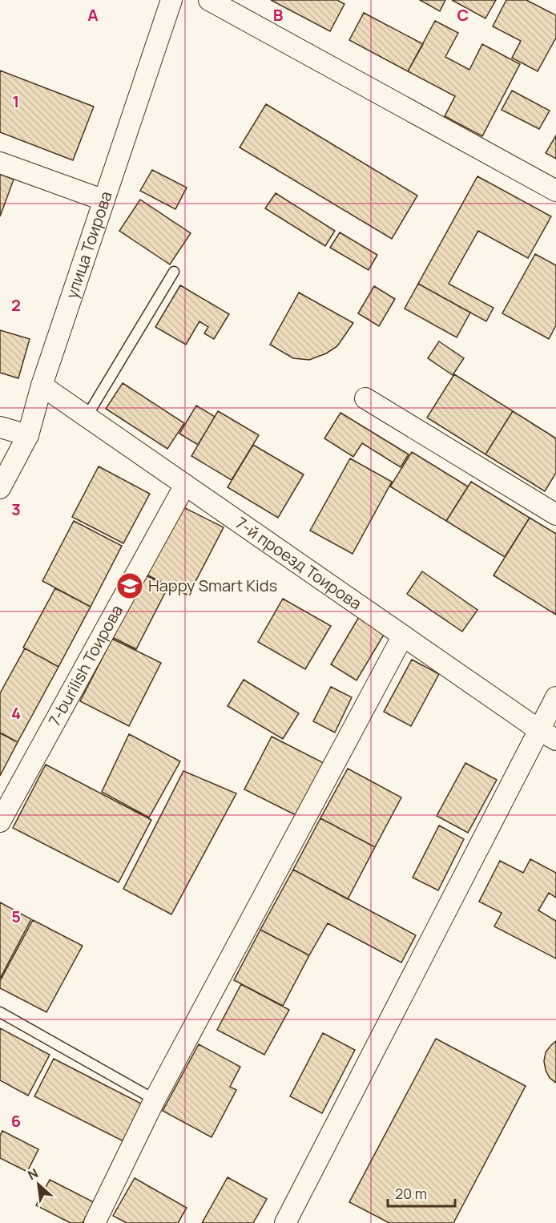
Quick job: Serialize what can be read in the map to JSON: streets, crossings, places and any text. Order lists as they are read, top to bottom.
{
  "streets": {
    "street": ["улица Тоирова", "7-й проезд Тоирова", "7-burilish Тоирова"]
  },
  "crossings": [
    ["улица Тоирова", "7-й проезд Тоирова"],
    ["7-й проезд Тоирова", "7-burilish Тоирова"]
  ],
  "places": {
    "school or university": ["Happy Smart Kids"]
  },
  "scale_bar": "20 m",
  "north": "top left",
  "grid": {
    "columns": ["A", "B", "C"],
    "rows": [
      "1",
      "2",
      "3",
      "4",
      "5",
      "6"
    ]
  }
}
